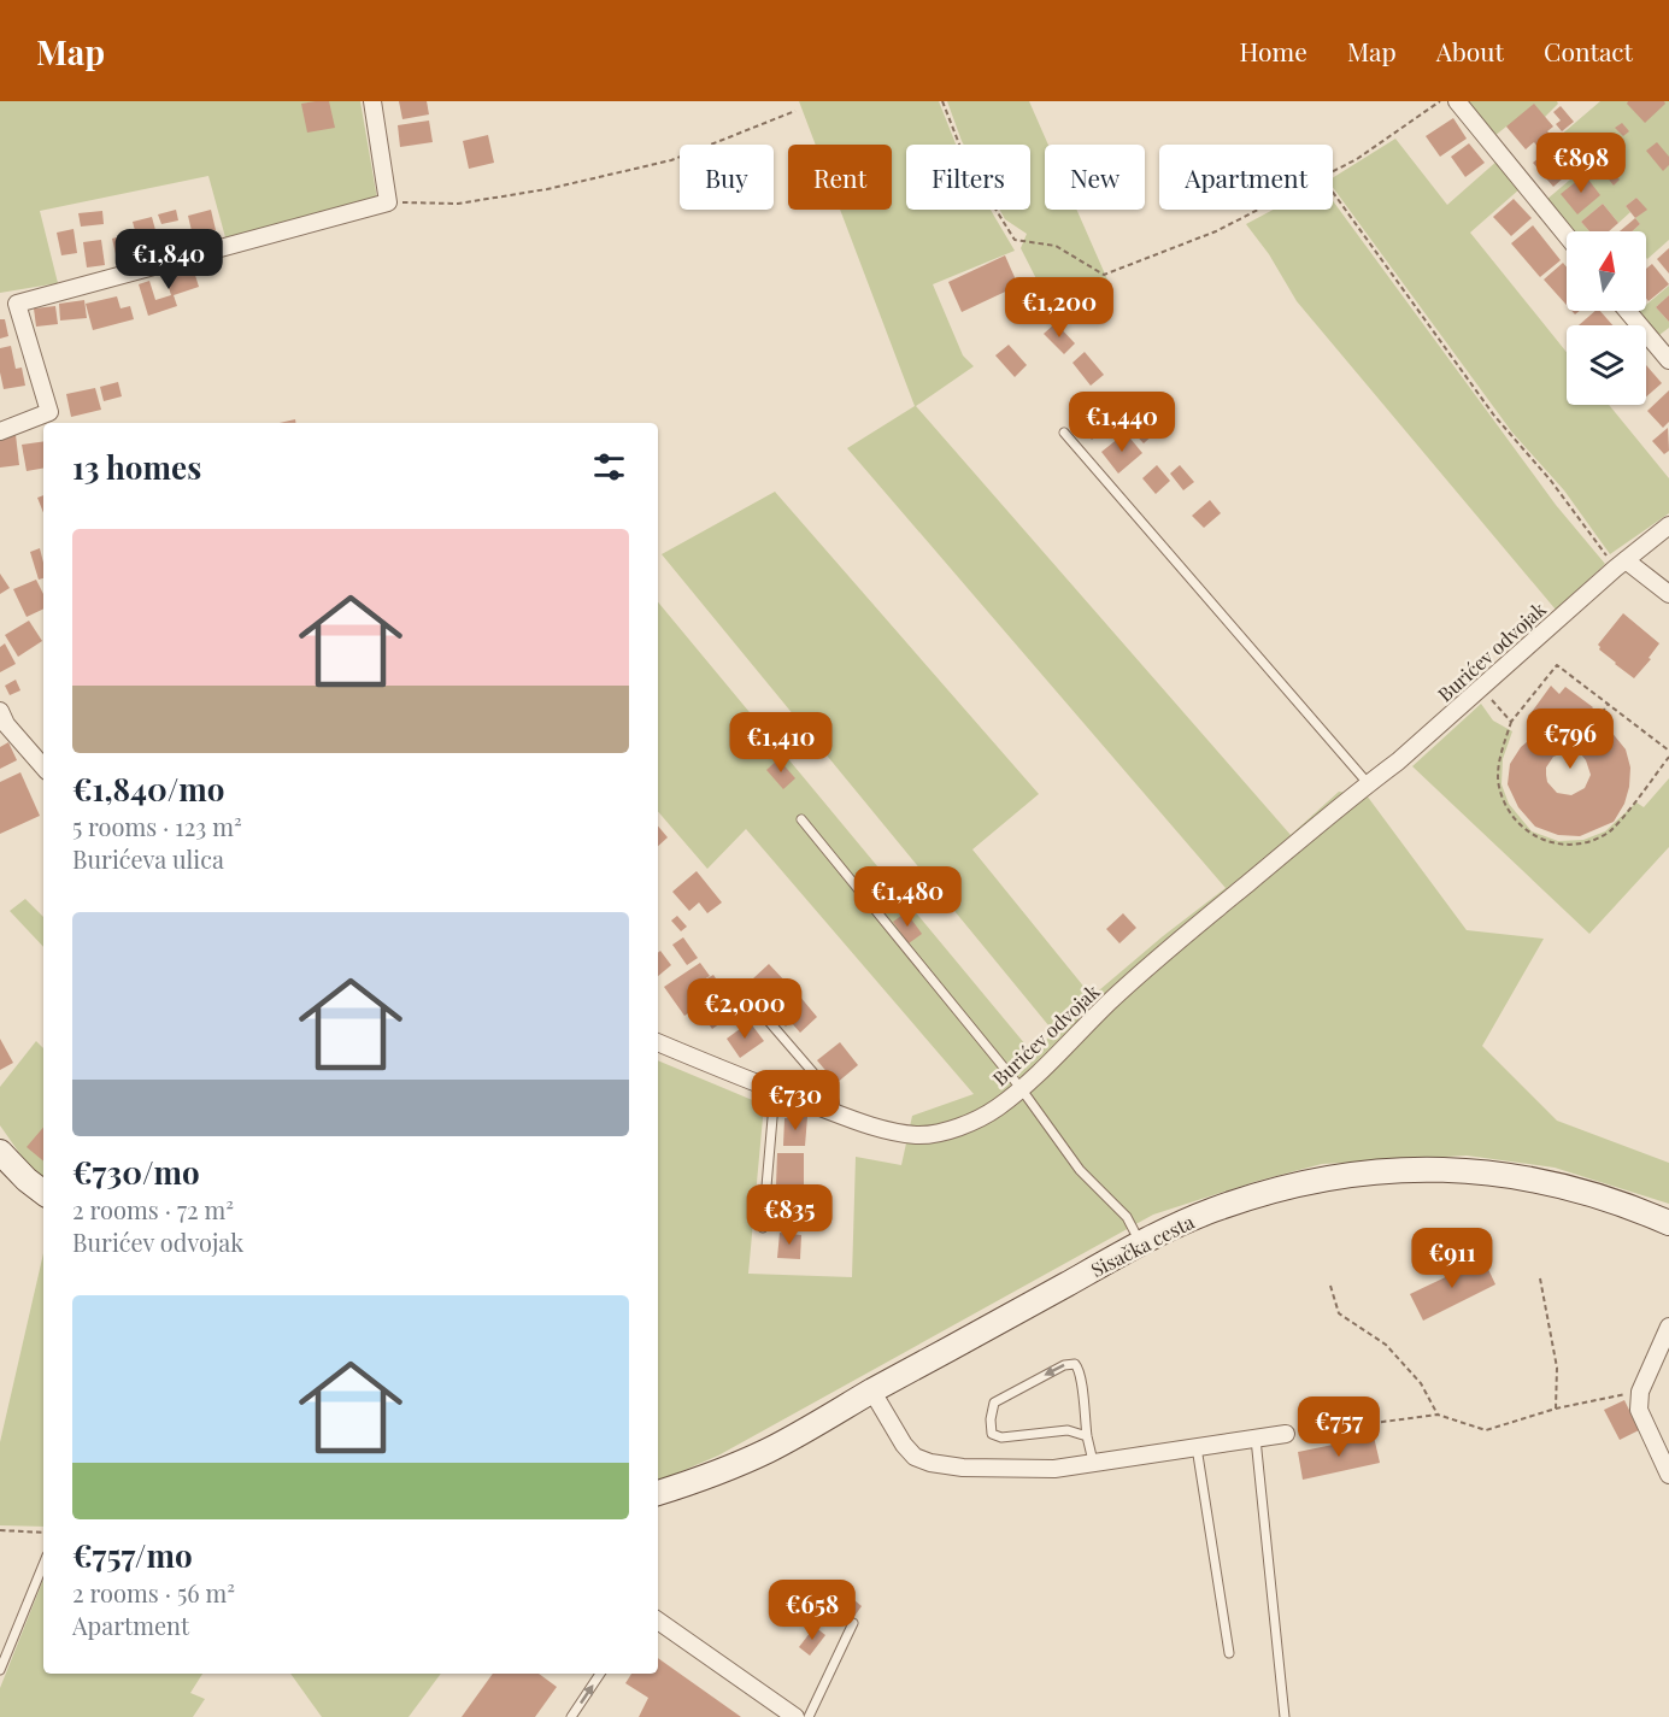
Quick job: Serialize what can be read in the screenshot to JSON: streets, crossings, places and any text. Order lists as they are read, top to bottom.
{
  "streets": {
    "main road": ["Sisačka cesta"],
    "street": ["Burićev odvojak"]
  },
  "north": "top",
  "page": {
    "header": "Map",
    "nav": [
      "Home",
      "Map",
      "About",
      "Contact"
    ],
    "price": [
      "€898",
      "€1,840",
      "€1,200",
      "€1,440",
      "€796",
      "€1,410",
      "€1,480",
      "€2,000",
      "€730",
      "€835",
      "€911",
      "€757",
      "€658"
    ],
    "chip": [
      "Buy",
      "Rent",
      "Filters",
      "New",
      "Apartment"
    ],
    "heading": "13 homes",
    "list": [
      {
        "name": "€1,840/mo",
        "note": "5 rooms · 123 m² · Burićeva ulica"
      },
      {
        "name": "€730/mo",
        "note": "2 rooms · 72 m² · Burićev odvojak"
      },
      {
        "name": "€757/mo",
        "note": "2 rooms · 56 m² · Apartment"
      }
    ]
  }
}
